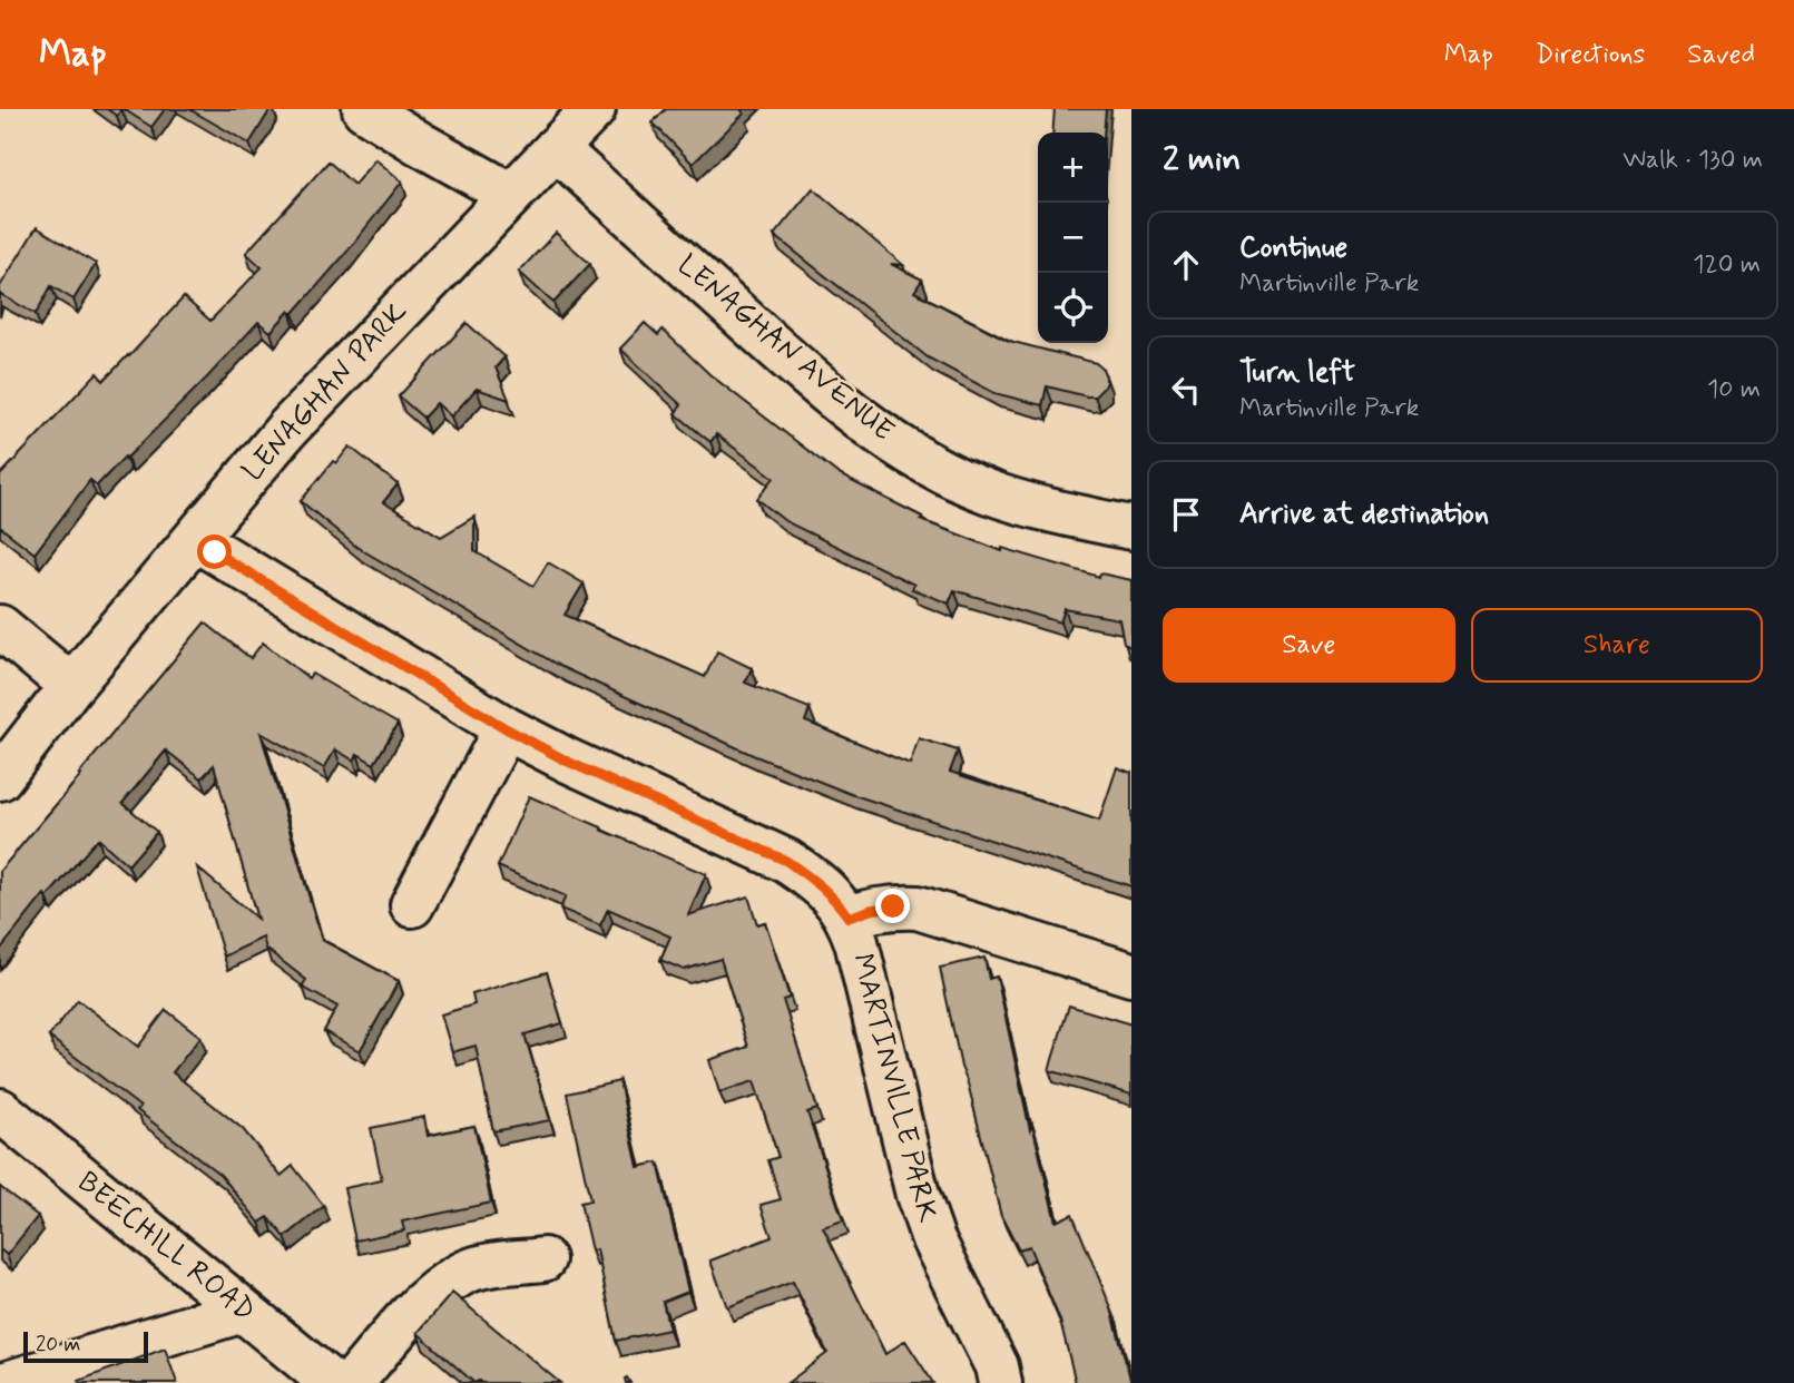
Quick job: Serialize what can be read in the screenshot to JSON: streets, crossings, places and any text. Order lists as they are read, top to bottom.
{
  "streets": {
    "street": [
      "LENAGHAN AVENUE",
      "LENAGHAN PARK",
      "MARTINVILLE PARK",
      "BEECHILL ROAD"
    ]
  },
  "crossings": [
    ["LENAGHAN AVENUE", "LENAGHAN PARK"],
    ["LENAGHAN PARK", "MARTINVILLE PARK"]
  ],
  "scale_bar": "20 m",
  "page": {
    "header": "Map",
    "nav": ["Map", "Directions", "Saved"],
    "heading": ["2 min", "Walk · 130 m"],
    "map_buttons": ["+", "−"],
    "list": [
      ["Continue", "Martinville Park", "120 m"],
      ["Turn left", "Martinville Park", "10 m"],
      "Arrive at destination"
    ],
    "buttons": ["Save", "Share"],
    "scale": "20 m"
  }
}
